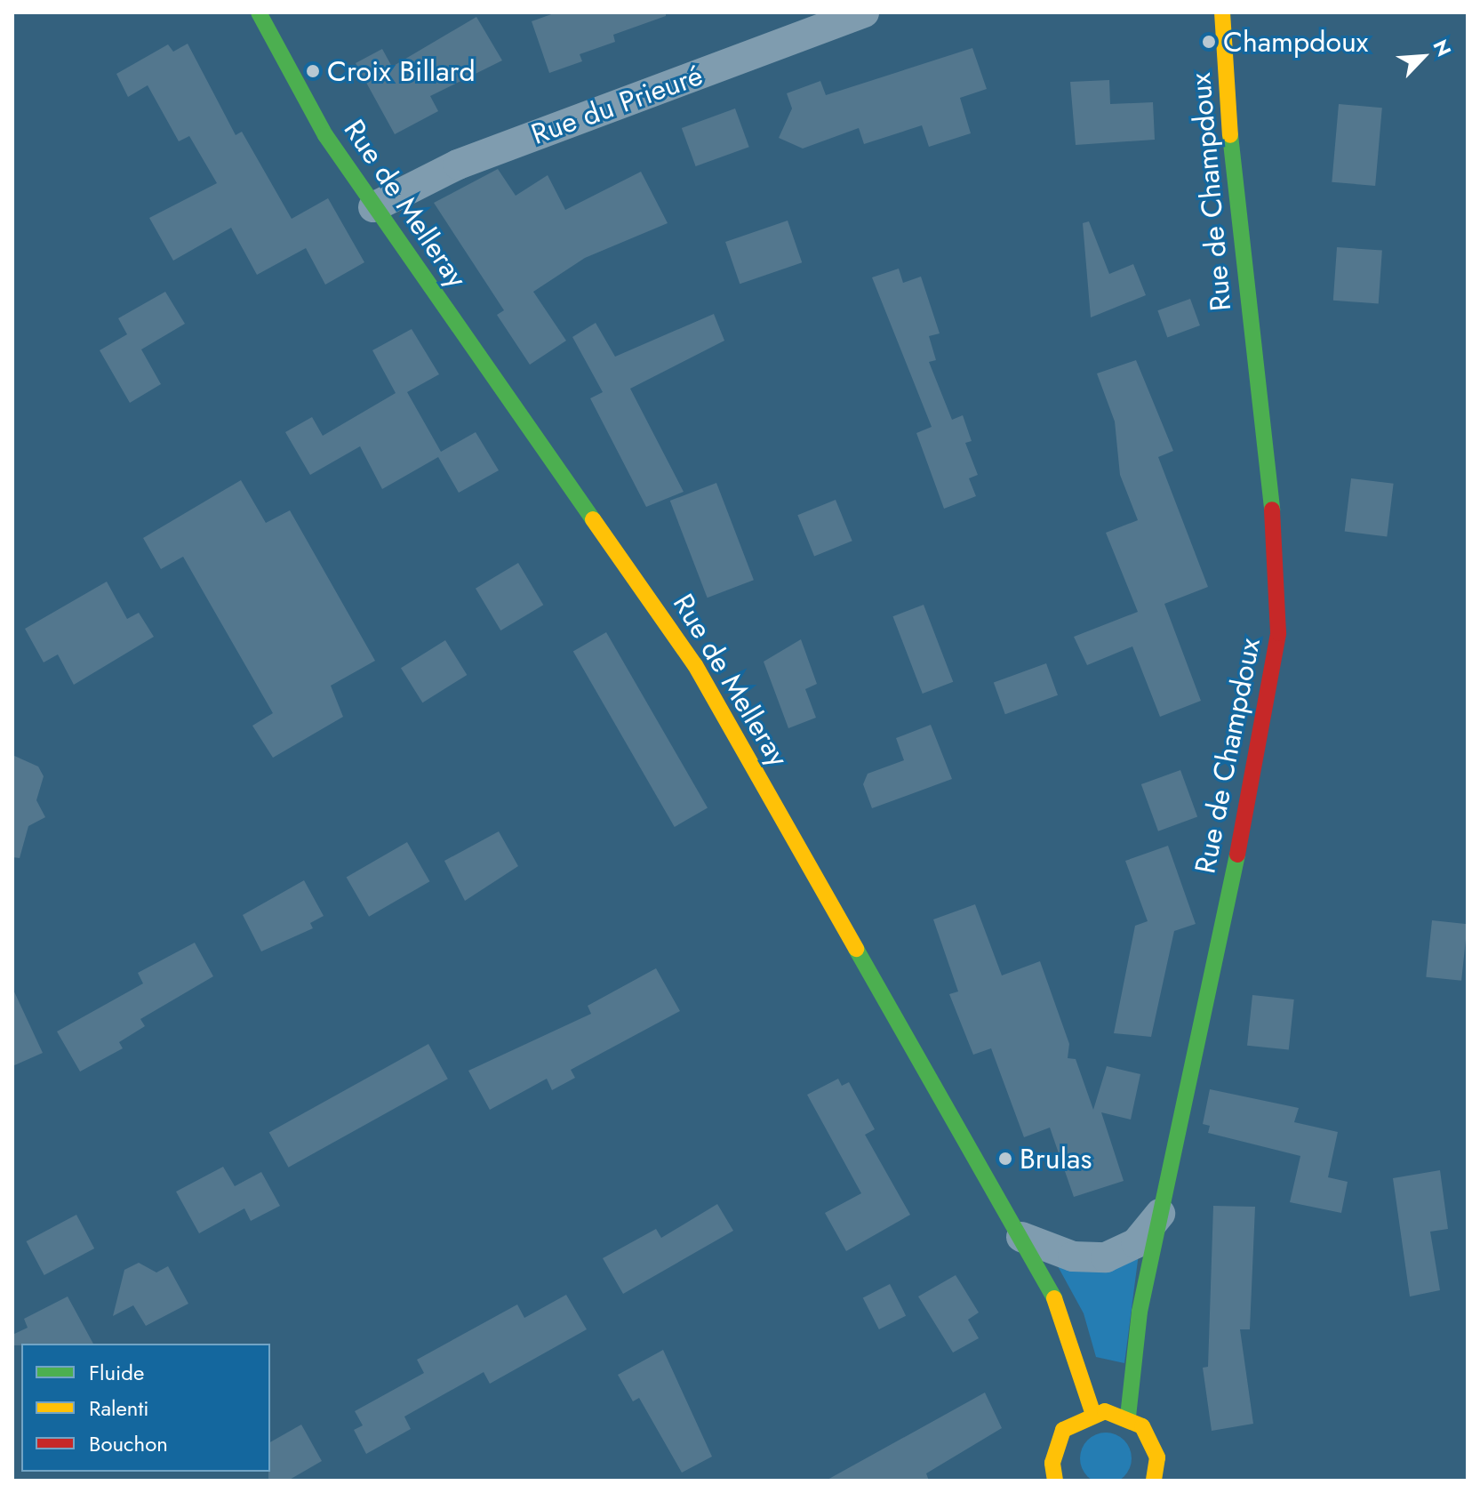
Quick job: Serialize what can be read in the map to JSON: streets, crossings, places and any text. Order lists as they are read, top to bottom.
{
  "streets": {
    "street": ["Rue du Prieuré", "Rue de Champdoux", "Rue de Melleray"]
  },
  "crossings": [
    ["Rue du Prieuré", "Rue de Melleray"]
  ],
  "places": ["Champdoux", "Croix Billard", "Brulas"],
  "legend": ["Fluide", "Ralenti", "Bouchon"],
  "north": "top right"
}
